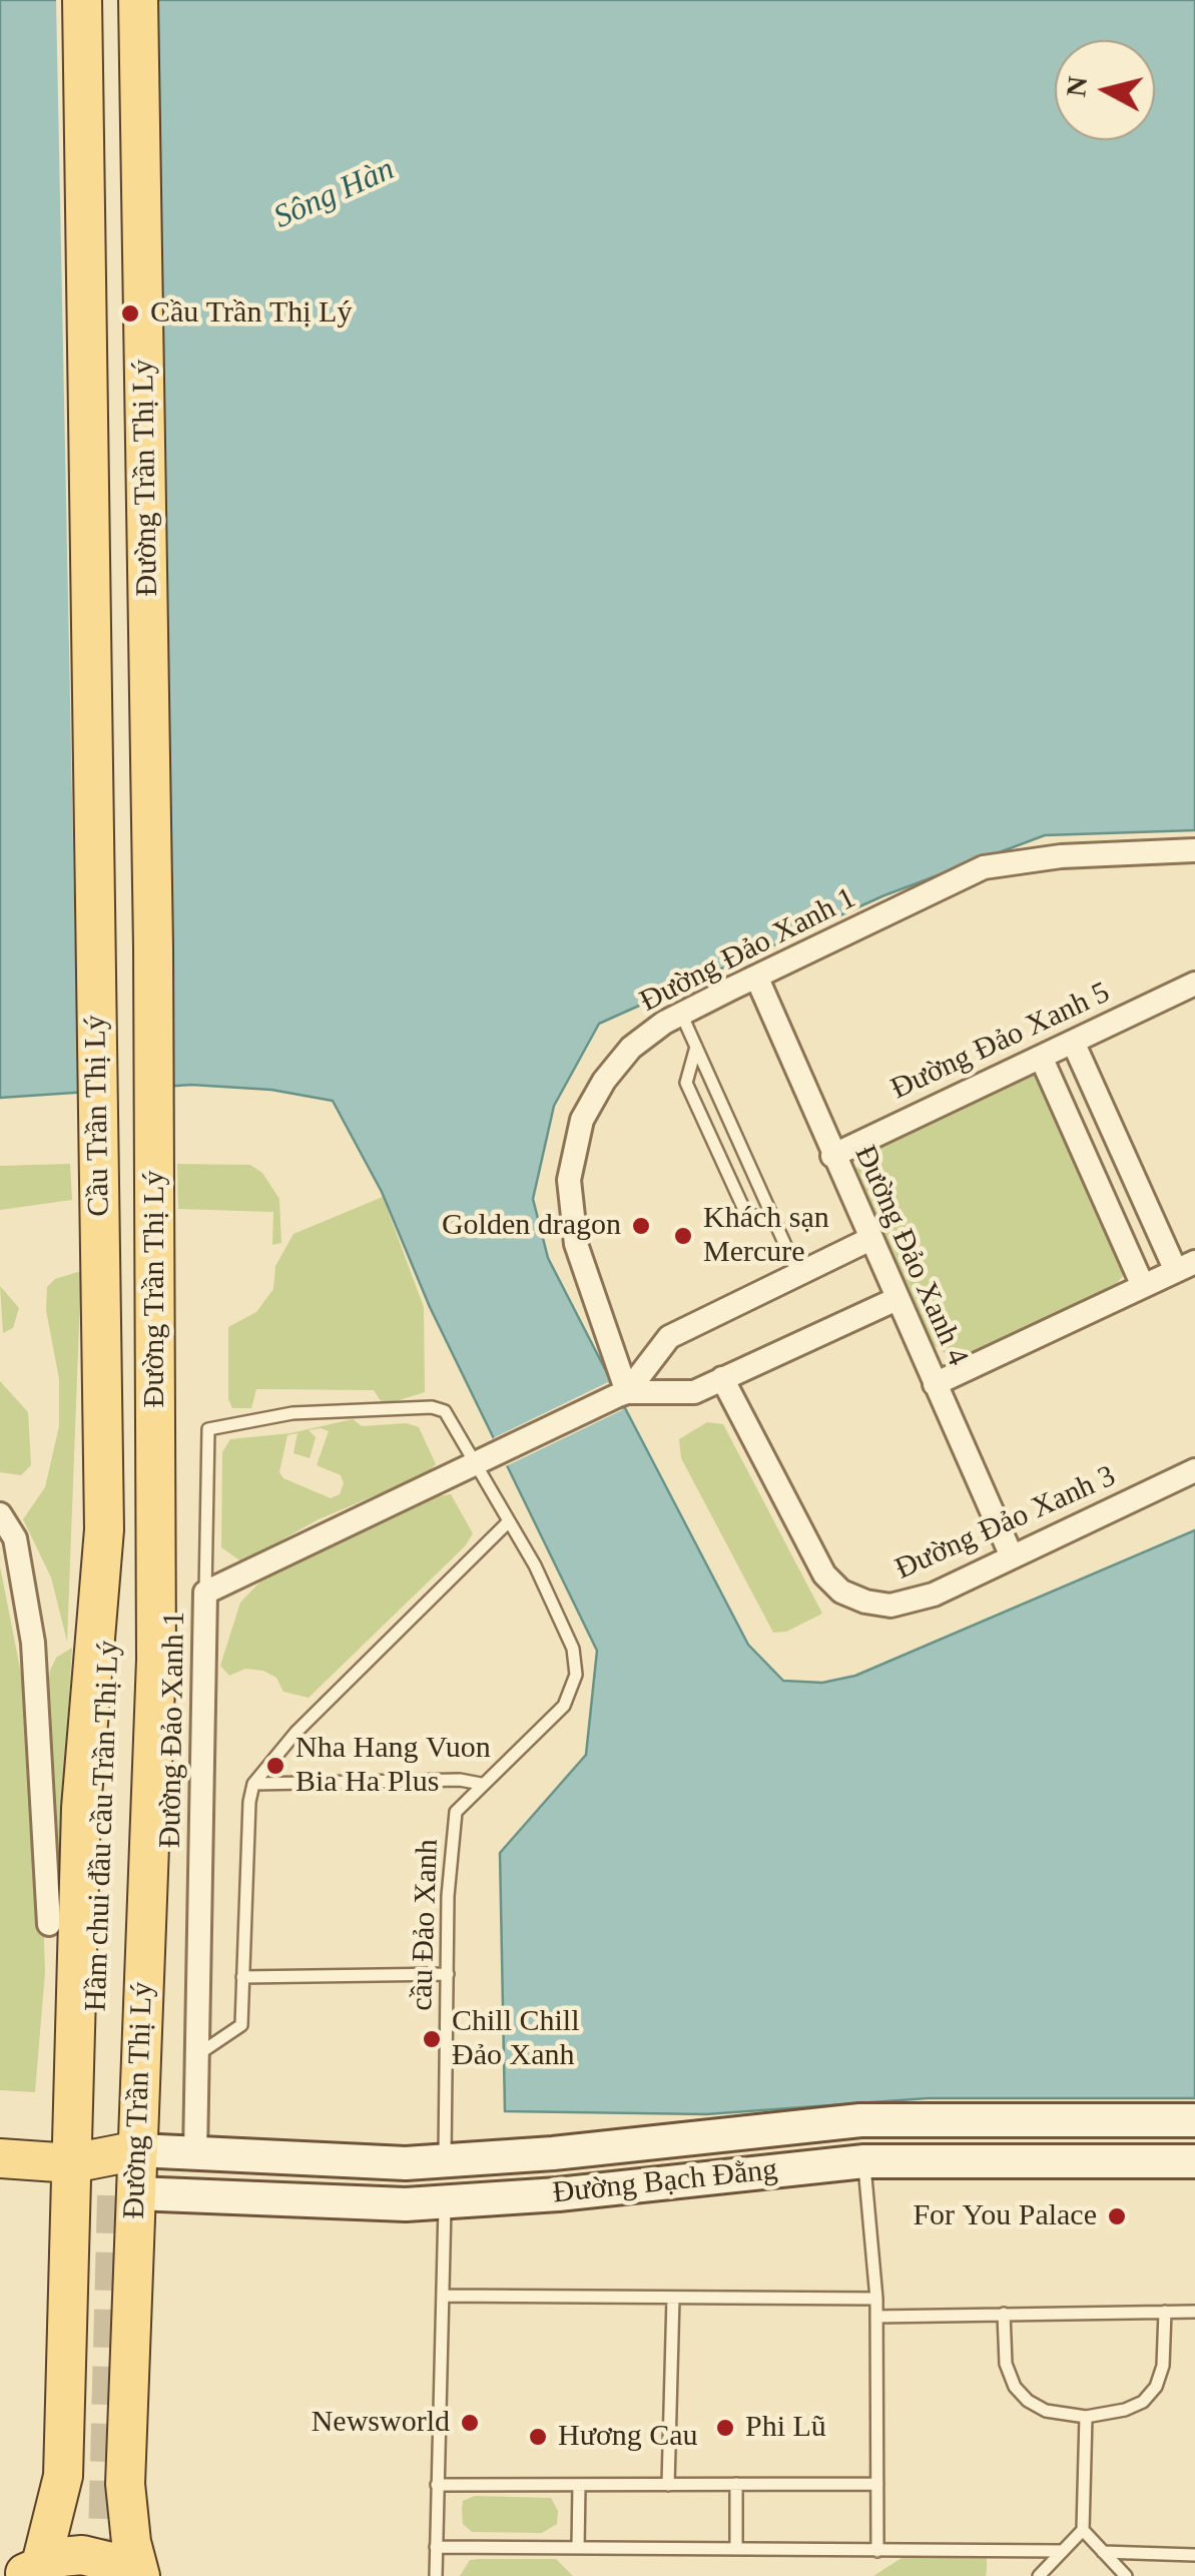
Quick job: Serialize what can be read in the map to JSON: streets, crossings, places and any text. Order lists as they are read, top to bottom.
{
  "streets": {
    "main road": [
      "Đường Trần Thị Lý",
      "Cầu Trần Thị Lý",
      "Hầm chui đầu cầu Trần Thị Lý",
      "Đường Bạch Đằng"
    ],
    "street": [
      "Đường Đảo Xanh 1",
      "Đường Đảo Xanh 5",
      "Đường Đảo Xanh 4",
      "Đường Đảo Xanh 3"
    ],
    "lane": ["cầu Đảo Xanh"]
  },
  "crossings": [
    ["Đường Trần Thị Lý", "Cầu Trần Thị Lý"],
    ["Đường Trần Thị Lý", "Hầm chui đầu cầu Trần Thị Lý"],
    ["Đường Trần Thị Lý", "Đường Bạch Đằng"],
    ["Đường Đảo Xanh 1", "Đường Đảo Xanh 4"],
    ["Đường Đảo Xanh 1", "Đường Đảo Xanh 3"],
    ["Đường Đảo Xanh 1", "cầu Đảo Xanh"],
    ["Đường Đảo Xanh 1", "Đường Bạch Đằng"],
    ["Đường Đảo Xanh 5", "Đường Đảo Xanh 4"],
    ["Đường Đảo Xanh 4", "Đường Đảo Xanh 3"],
    ["Hầm chui đầu cầu Trần Thị Lý", "Đường Bạch Đằng"],
    ["cầu Đảo Xanh", "Đường Bạch Đằng"]
  ],
  "water": ["Sông Hàn"],
  "places": [
    "Cầu Trần Thị Lý",
    "Golden dragon",
    "Khách sạn Mercure",
    "Nha Hang Vuon Bia Ha Plus",
    "Chill Chill Đảo Xanh",
    "For You Palace",
    "Newsworld",
    "Phi Lũ",
    "Hương Cau"
  ],
  "north": "left"
}
